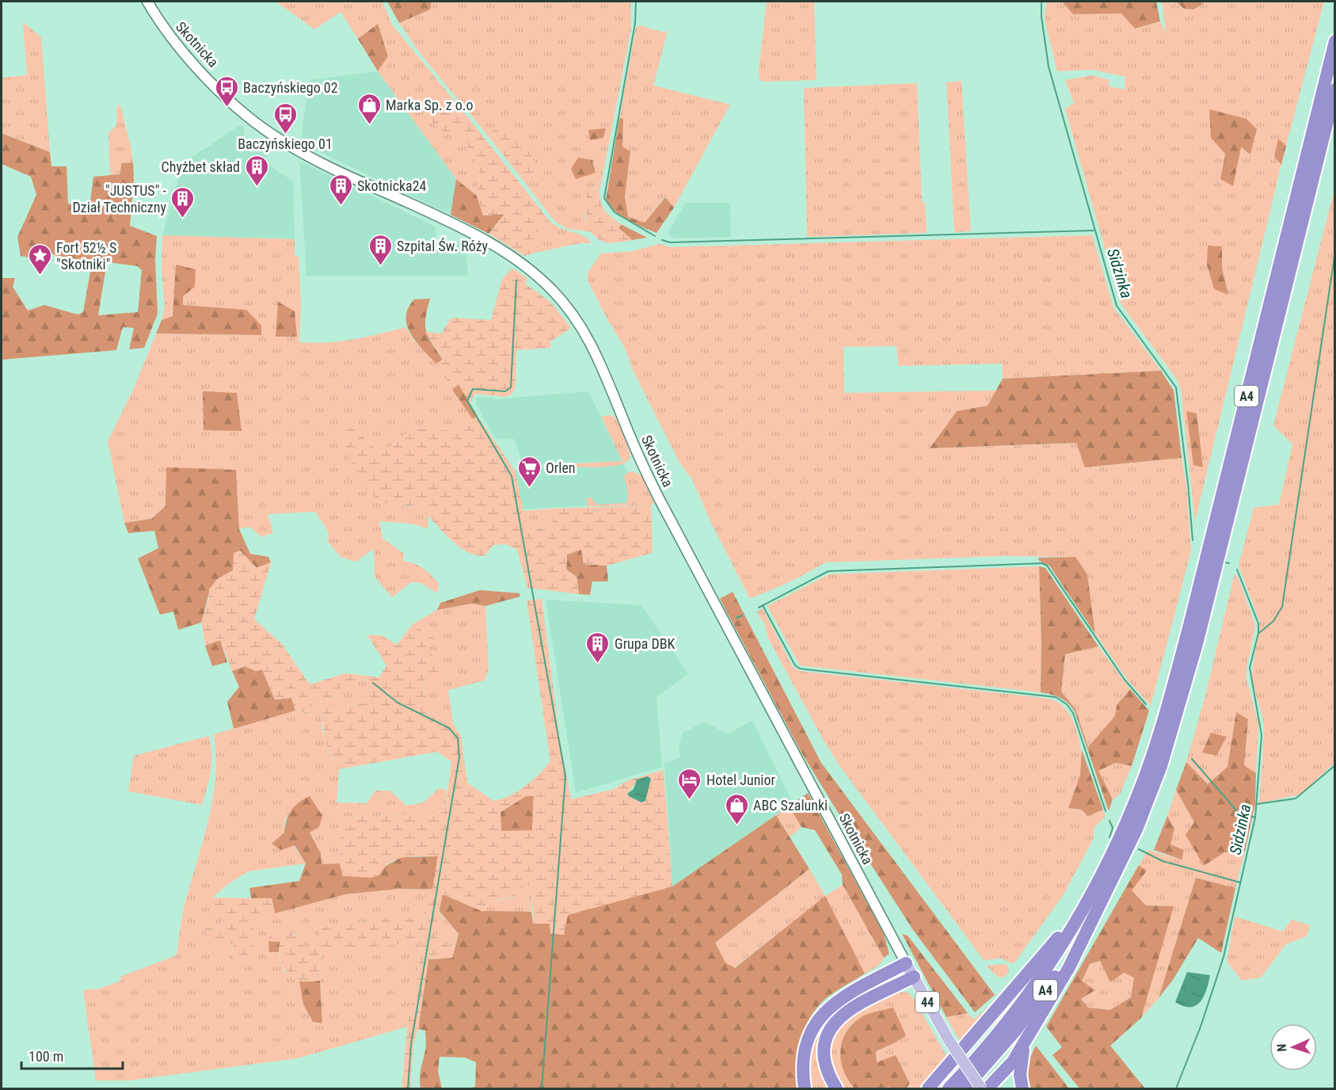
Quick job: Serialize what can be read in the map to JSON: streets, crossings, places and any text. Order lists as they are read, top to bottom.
{
  "streets": {
    "highway": ["A4"],
    "main road": ["Skotnicka", "44"]
  },
  "water": ["Sidzinka"],
  "places": {
    "bus stop": ["Baczyńskiego 02", "Baczyńskiego 01"],
    "shop": ["Marka Sp. z o.o", "ABC Szalunki"],
    "building": [
      "Chyżbet skład",
      "Skotnicka24",
      "\"JUSTUS\" - Dział Techniczny",
      "Szpital Św. Róży",
      "Grupa DBK"
    ],
    "place": ["Fort 52½ S \"Skotniki\""],
    "supermarket": ["Orlen"],
    "hotel": ["Hotel Junior"]
  },
  "scale_bar": "100 m",
  "north": "left"
}
